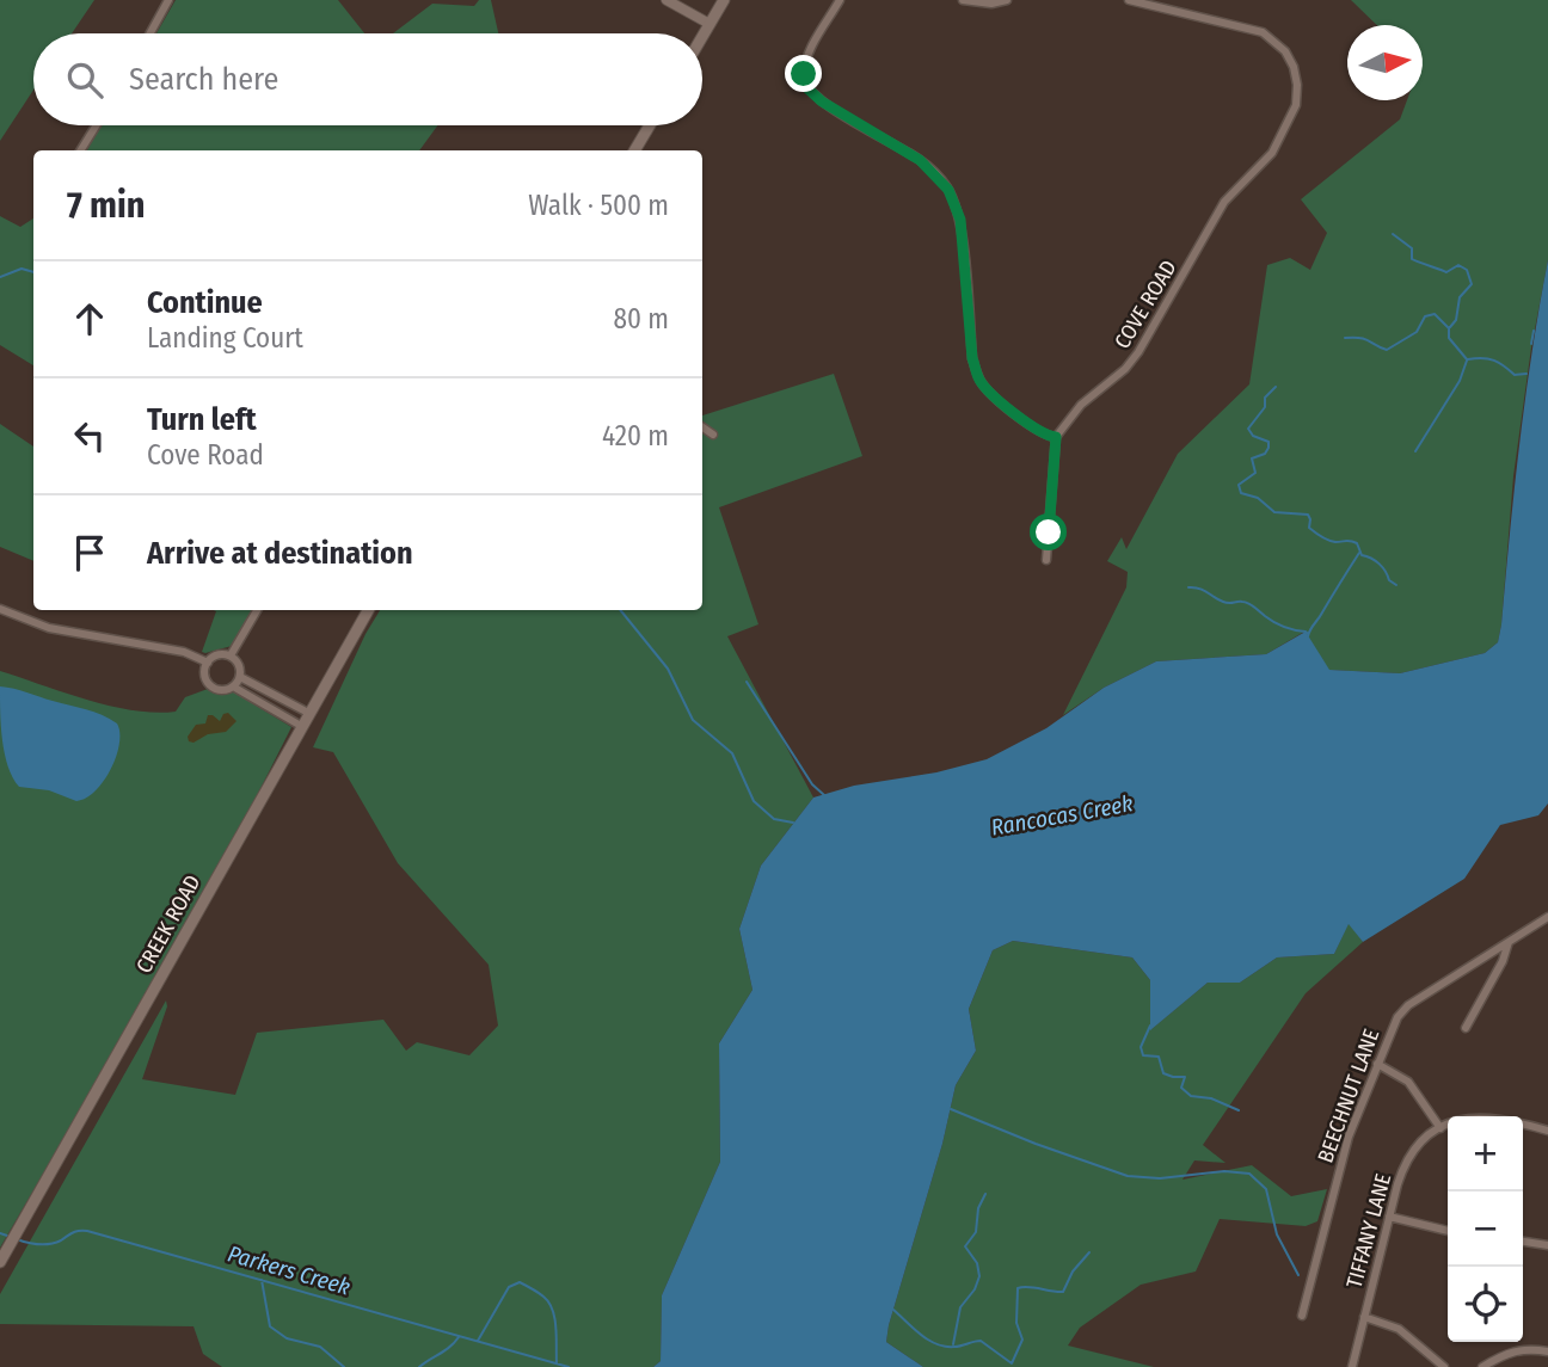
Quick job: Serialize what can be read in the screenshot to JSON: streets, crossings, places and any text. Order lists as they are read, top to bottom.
{
  "streets": {
    "main road": ["CREEK ROAD"],
    "street": ["COVE ROAD", "BEECHNUT LANE", "TIFFANY LANE"]
  },
  "water": ["Rancocas Creek", "Parkers Creek"],
  "north": "right",
  "page": {
    "search": "Search here",
    "heading": ["7 min", "Walk · 500 m"],
    "list": [
      ["Continue", "Landing Court", "80 m"],
      ["Turn left", "Cove Road", "420 m"],
      "Arrive at destination"
    ],
    "map_buttons": ["+", "−"]
  }
}
